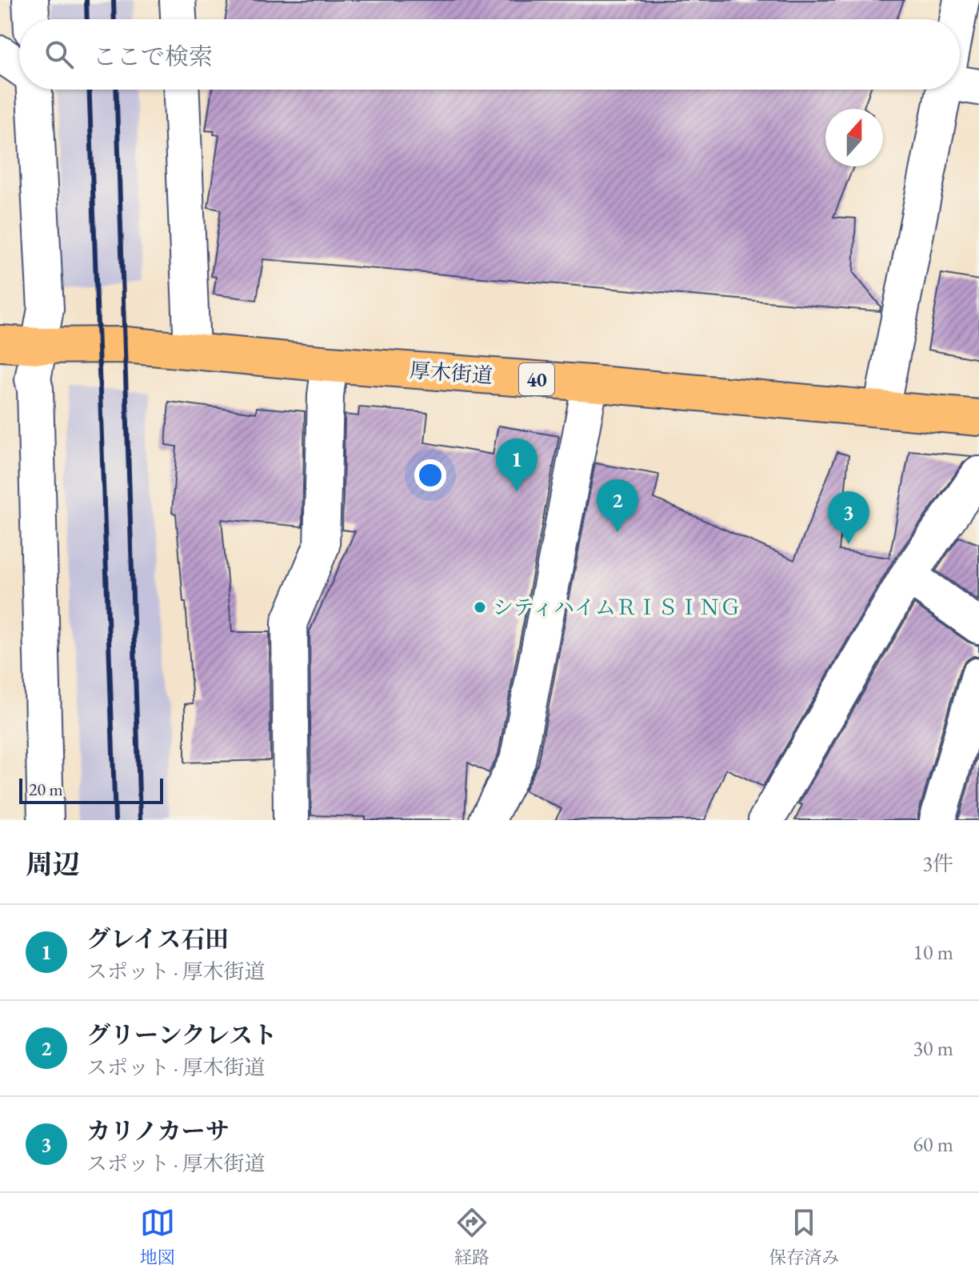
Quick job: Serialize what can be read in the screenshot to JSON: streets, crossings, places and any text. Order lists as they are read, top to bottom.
{
  "streets": {
    "main road": ["厚木街道", "40"]
  },
  "places": ["シティハイムＲＩＳＩＮＧ"],
  "scale_bar": "20 m",
  "north": "top",
  "page": {
    "search": "ここで検索",
    "pins": ["1", "2", "3"],
    "scale": "20 m",
    "heading": ["周辺", "3件"],
    "list": [
      {
        "mark": "1",
        "name": "グレイス石田",
        "note": "スポット · 厚木街道",
        "value": "10 m"
      },
      {
        "mark": "2",
        "name": "グリーンクレスト",
        "note": "スポット · 厚木街道",
        "value": "30 m"
      },
      {
        "mark": "3",
        "name": "カリノカーサ",
        "note": "スポット · 厚木街道",
        "value": "60 m"
      }
    ],
    "nav": ["地図", "経路", "保存済み"]
  }
}
